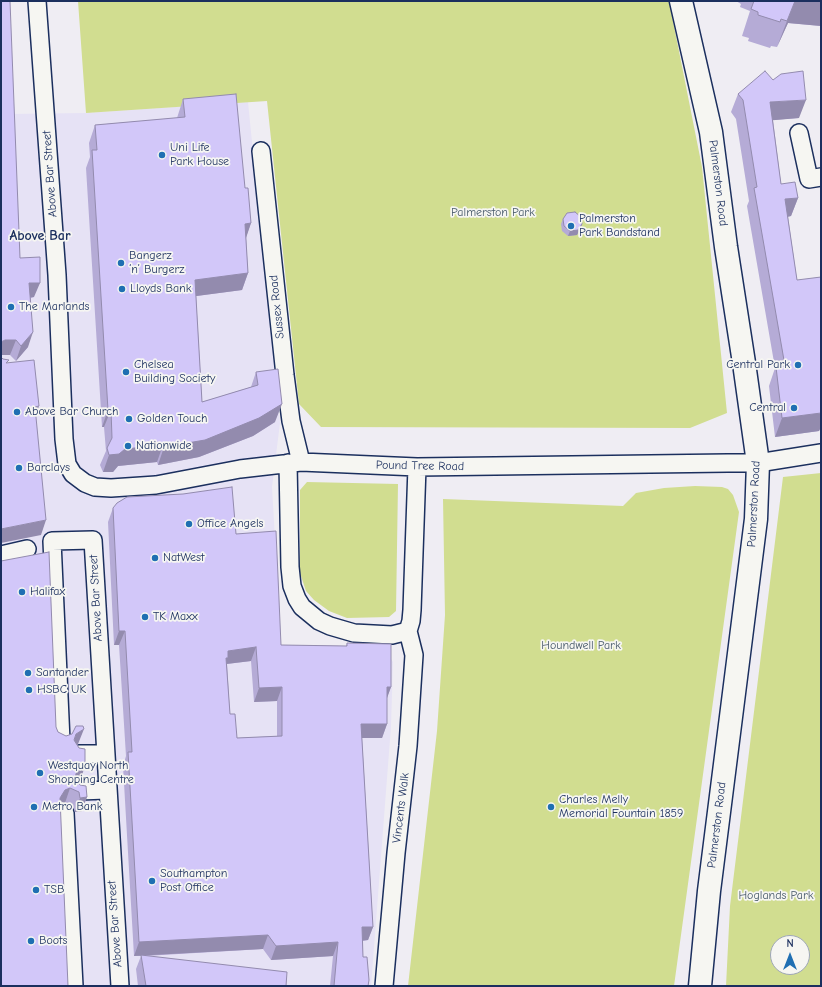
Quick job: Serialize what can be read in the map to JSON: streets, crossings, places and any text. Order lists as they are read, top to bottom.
{
  "streets": {
    "street": [
      "Above Bar Street",
      "Palmerston Road",
      "Sussex Road",
      "Pound Tree Road",
      "Vincents Walk"
    ]
  },
  "crossings": [
    ["Above Bar Street", "Pound Tree Road"],
    ["Palmerston Road", "Pound Tree Road"],
    ["Sussex Road", "Pound Tree Road"],
    ["Pound Tree Road", "Vincents Walk"]
  ],
  "districts": ["Above Bar"],
  "parks": ["Palmerston Park", "Houndwell Park", "Hoglands Park"],
  "places": [
    "Uni Life Park House",
    "Palmerston Park Bandstand",
    "Bangerz ‘n’ Burgerz",
    "Lloyds Bank",
    "The Marlands",
    "Central Park",
    "Chelsea Building Society",
    "Central",
    "Above Bar Church",
    "Golden Touch",
    "Nationwide",
    "Barclays",
    "Office Angels",
    "NatWest",
    "Halifax",
    "TK Maxx",
    "Santander",
    "HSBC UK",
    "Westquay North Shopping Centre",
    "Metro Bank",
    "Charles Melly Memorial Fountain 1859",
    "Southampton Post Office",
    "TSB",
    "Boots"
  ],
  "north": "top"
}
